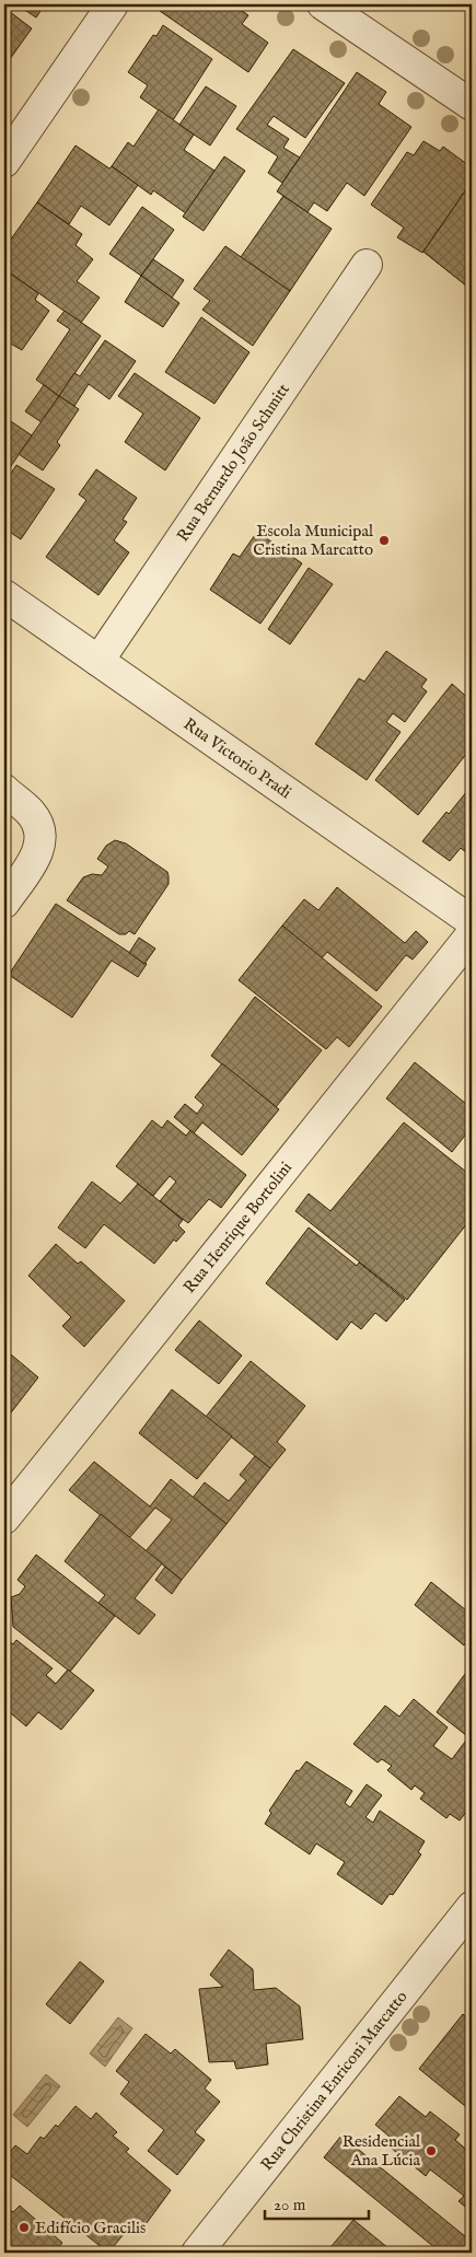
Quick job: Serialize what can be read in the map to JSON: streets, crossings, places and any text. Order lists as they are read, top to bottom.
{
  "streets": {
    "street": [
      "Rua Bernardo João Schmitt",
      "Rua Victorio Pradi",
      "Rua Henrique Bortolini",
      "Rua Christina Enriconi Marcatto"
    ]
  },
  "crossings": [
    ["Rua Bernardo João Schmitt", "Rua Victorio Pradi"]
  ],
  "places": ["Escola Municipal Cristina Marcatto", "Residencial Ana Lúcia", "Edifício Gracilis"],
  "scale_bar": "20 m"
}
